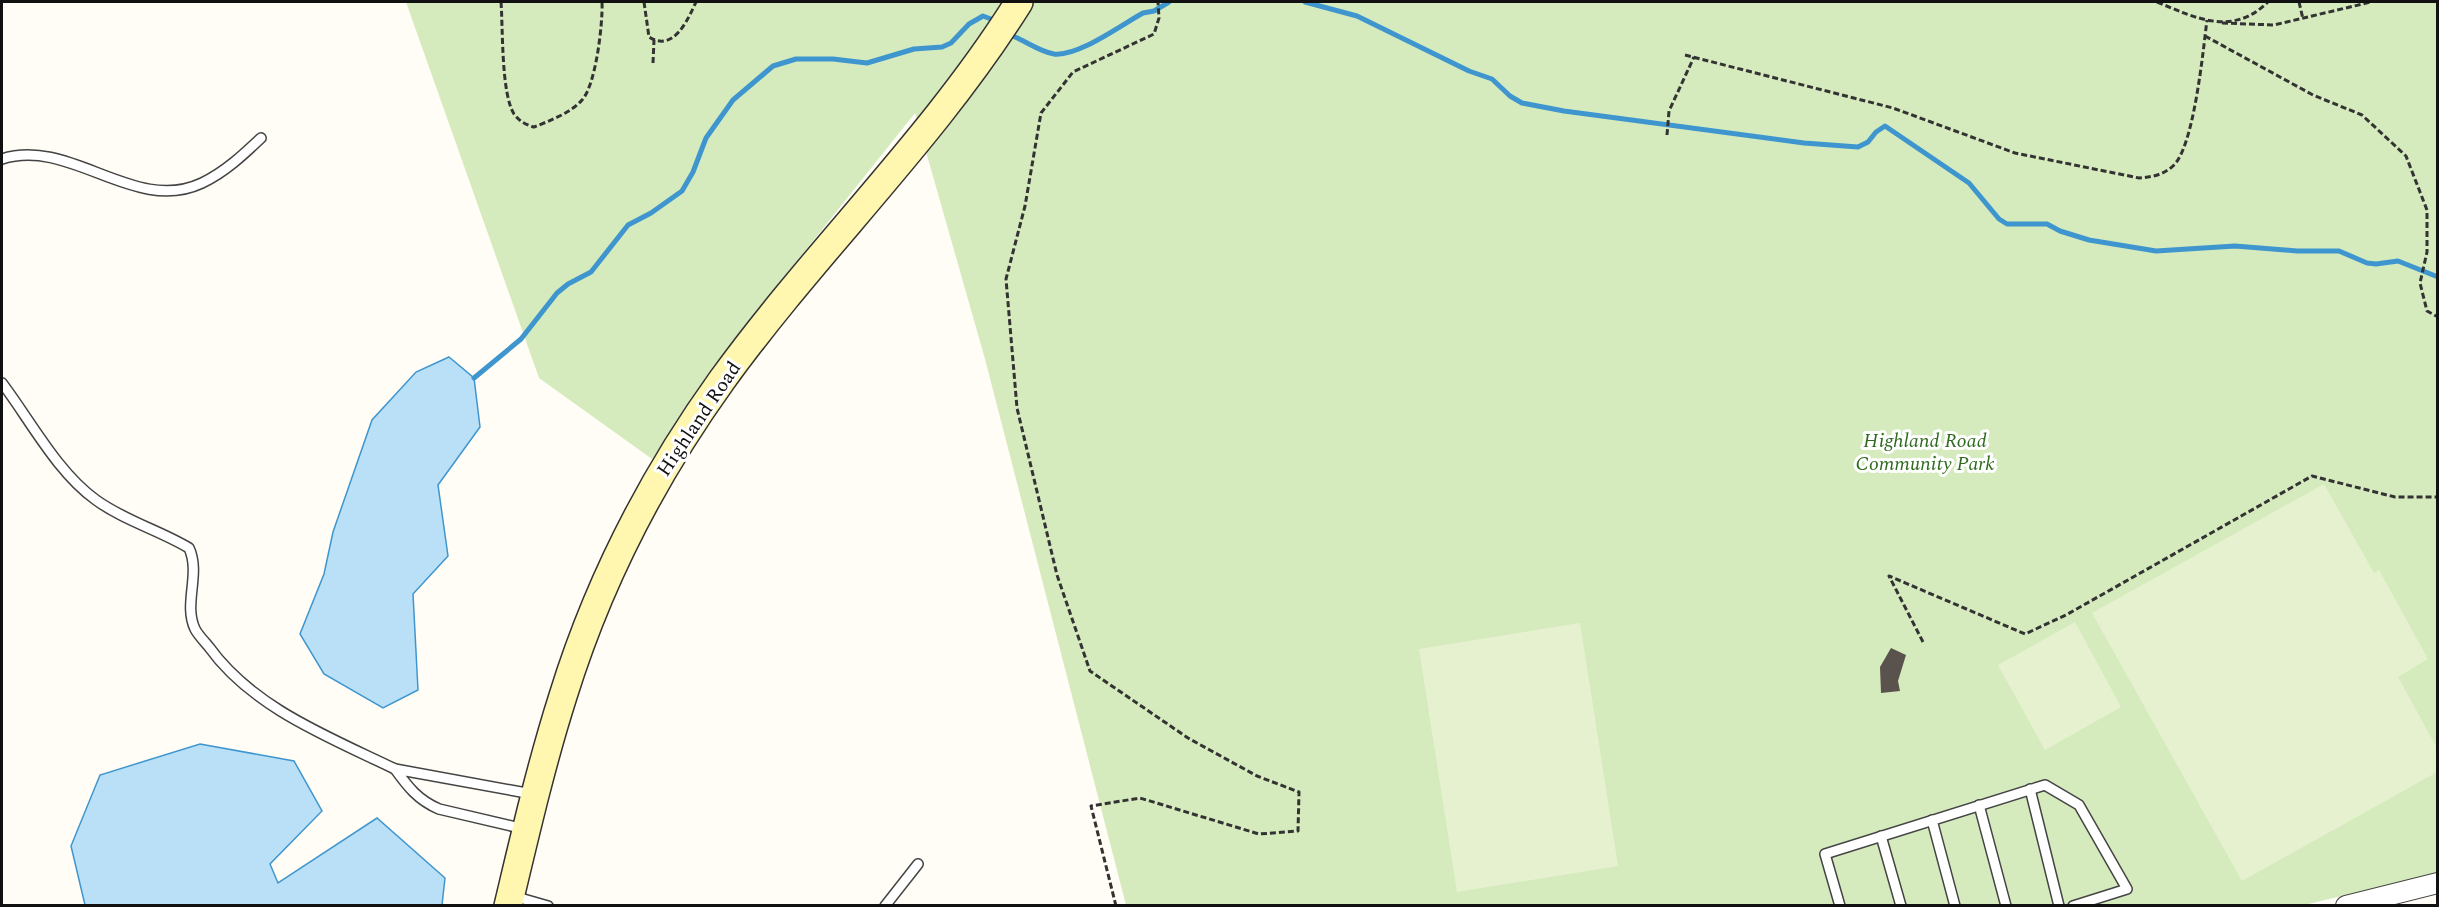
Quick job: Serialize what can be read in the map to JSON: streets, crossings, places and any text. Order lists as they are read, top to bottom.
{
  "streets": {
    "street": ["Highland Road"]
  },
  "parks": ["Highland Road Community Park"]
}
